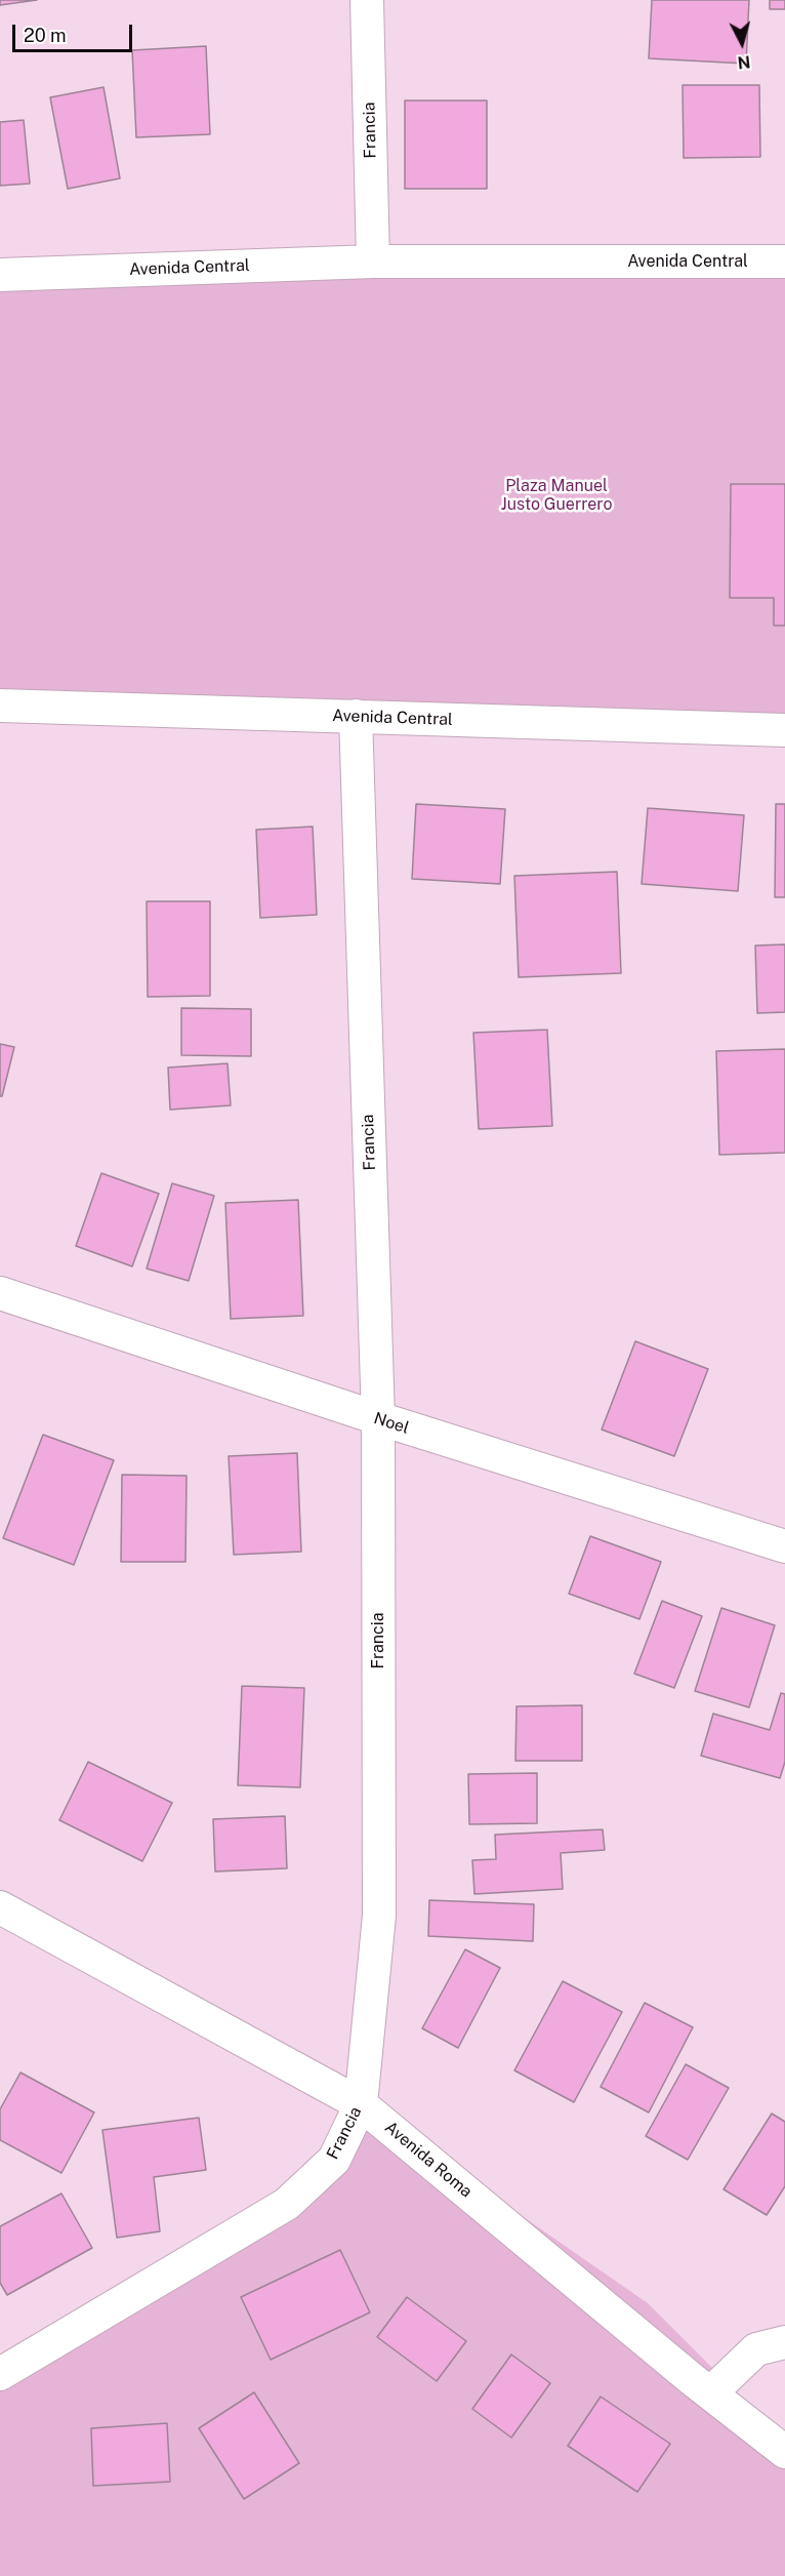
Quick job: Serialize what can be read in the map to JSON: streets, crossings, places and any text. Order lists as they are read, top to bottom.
{
  "streets": {
    "street": [
      "Francia",
      "Avenida Central",
      "Noel",
      "Avenida Roma"
    ]
  },
  "crossings": [
    ["Francia", "Avenida Central"],
    ["Francia", "Noel"],
    ["Francia", "Avenida Roma"]
  ],
  "parks": ["Plaza Manuel Justo Guerrero"],
  "scale_bar": "20 m",
  "north": "bottom"
}
